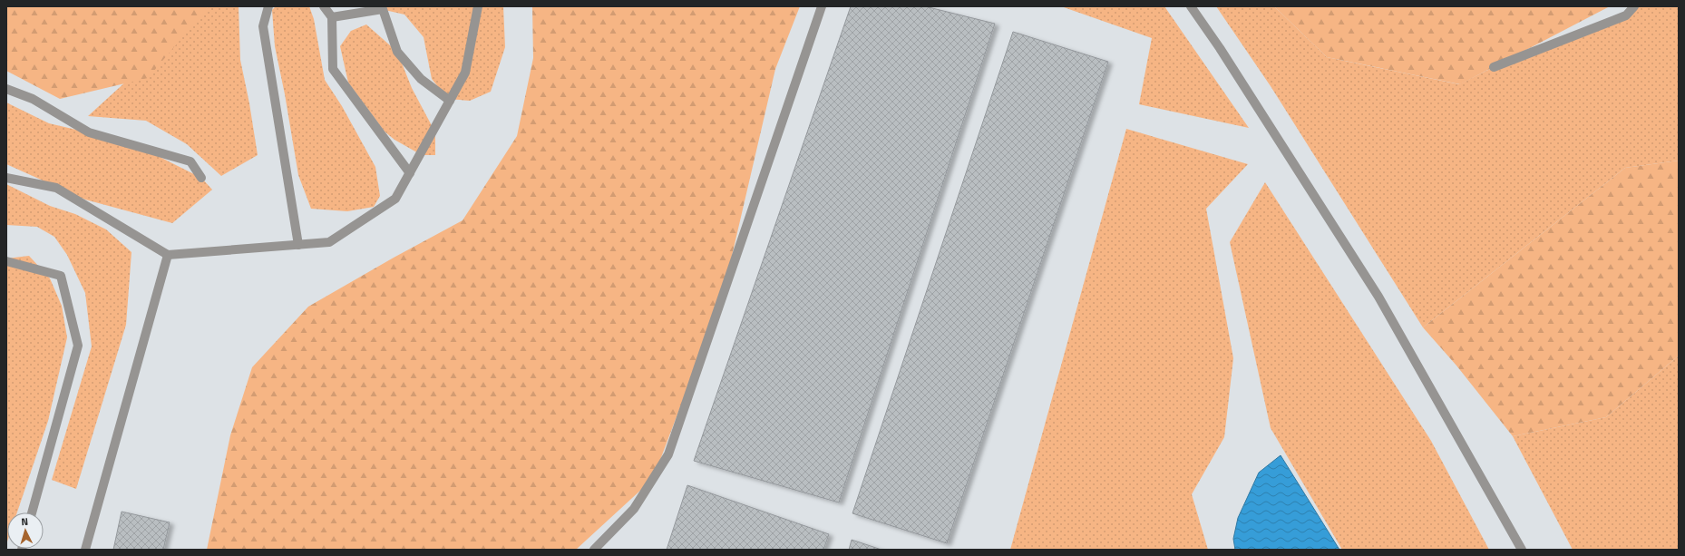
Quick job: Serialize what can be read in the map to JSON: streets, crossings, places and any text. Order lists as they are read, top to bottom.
{
  "north": "top"
}
